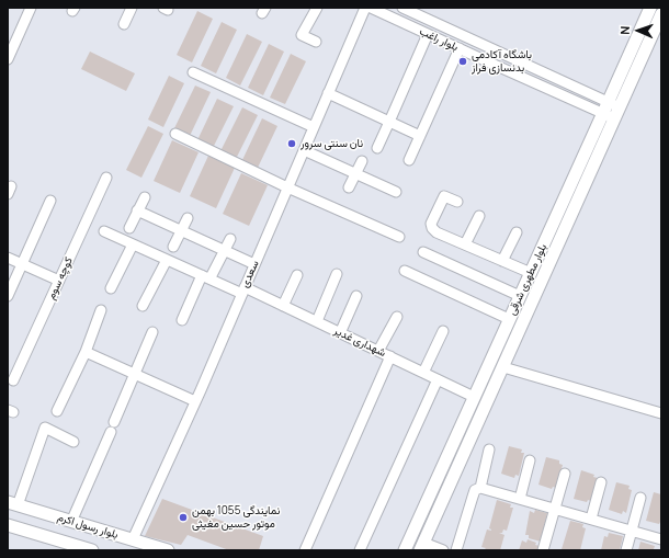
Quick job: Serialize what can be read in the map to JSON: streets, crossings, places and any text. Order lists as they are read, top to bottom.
{
  "streets": {
    "main road": ["بلوار مطهری شرقی", "بلوار رسول اکرم"],
    "street": [
      "بلوار راغب",
      "سعدی",
      "کوچه سوم",
      "شهداری غدیر"
    ]
  },
  "crossings": [
    ["بلوار راغب", "بلوار مطهری شرقی"],
    ["سعدی", "شهداری غدیر"],
    ["سعدی", "بلوار رسول اکرم"],
    ["بلوار مطهری شرقی", "شهداری غدیر"]
  ],
  "places": ["باشگاه آکادمی بدنسازی فراز", "نان سنتی سرور", "نمایندگی 1055 بهمن موتور حسین مغیثی"],
  "north": "left"
}
